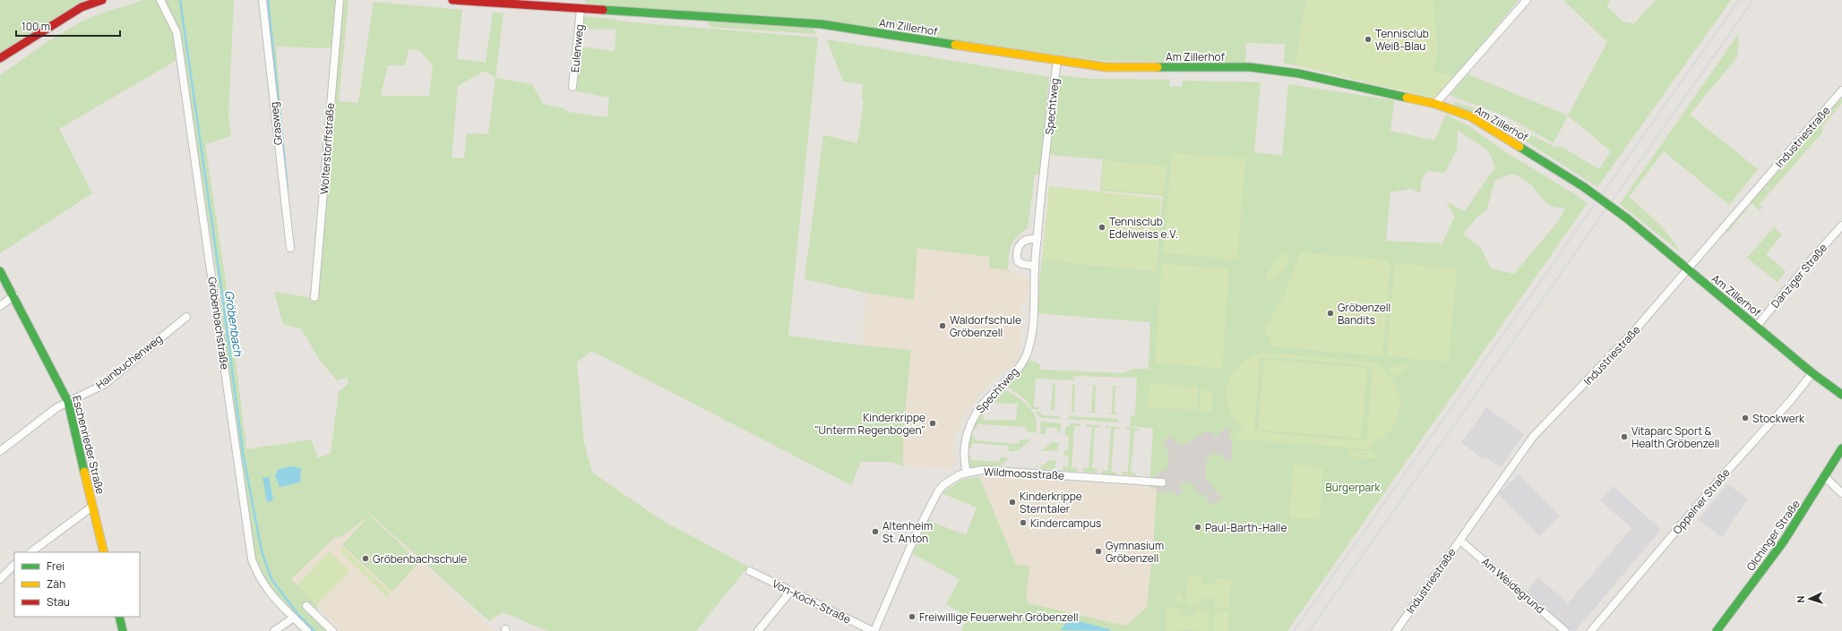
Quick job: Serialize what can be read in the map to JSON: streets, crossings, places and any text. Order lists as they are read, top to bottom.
{
  "streets": {
    "street": [
      "Am Zillerhof",
      "Eulenweg",
      "Spechtweg",
      "Grasweg",
      "Industriestraße",
      "Wolterstorffstraße",
      "Danziger Straße",
      "Gröbenbachstraße",
      "Hainbuchenweg",
      "Eschenrieder Straße",
      "Wildmoosstraße",
      "Oppelner Straße",
      "Olchinger Straße",
      "Am Weidegrund",
      "Von-Koch-Straße"
    ]
  },
  "crossings": [
    ["Am Zillerhof", "Eulenweg"],
    ["Am Zillerhof", "Spechtweg"],
    ["Am Zillerhof", "Industriestraße"],
    ["Am Zillerhof", "Danziger Straße"],
    ["Am Zillerhof", "Oppelner Straße"],
    ["Spechtweg", "Wildmoosstraße"],
    ["Industriestraße", "Am Weidegrund"],
    ["Hainbuchenweg", "Eschenrieder Straße"],
    ["Wildmoosstraße", "Von-Koch-Straße"]
  ],
  "water": ["Gröbenbach"],
  "parks": ["Bürgerpark"],
  "places": [
    "Tennisclub Weiß-Blau",
    "Tennisclub Edelweiss e.V.",
    "Gröbenzell Bandits",
    "Waldorfschule Gröbenzell",
    "Stockwerk",
    "Kinderkrippe \"Unterm Regenbogen\"",
    "Vitaparc Sport & Health Gröbenzell",
    "Kinderkrippe Sterntaler",
    "Kindercampus",
    "Paul-Barth-Halle",
    "Altenheim St. Anton",
    "Gymnasium Gröbenzell",
    "Gröbenbachschule",
    "Freiwillige Feuerwehr Gröbenzell"
  ],
  "legend": ["Frei", "Zäh", "Stau"],
  "scale_bar": "100 m",
  "north": "left"
}
